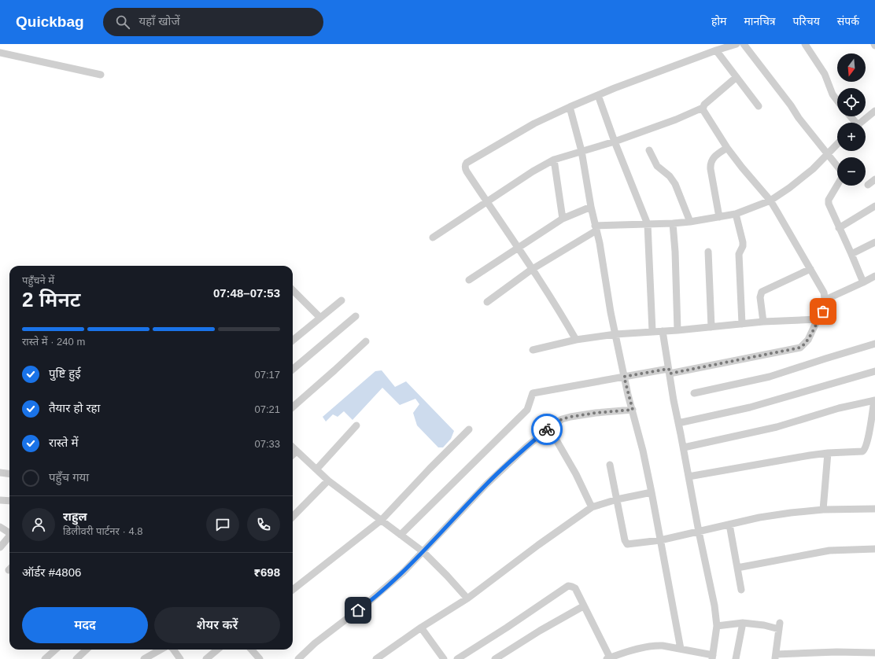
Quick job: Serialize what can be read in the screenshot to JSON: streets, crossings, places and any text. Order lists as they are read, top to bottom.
{
  "north": "bottom",
  "page": {
    "header": "Quickbag",
    "search": "यहाँ खोजें",
    "nav": [
      "होम",
      "मानचित्र",
      "परिचय",
      "संपर्क"
    ],
    "map_buttons": ["+", "−"],
    "heading": ["2 मिनट", "पहुँचने में", "07:48–07:53"],
    "panel": [
      "राहुल",
      "डिलीवरी पार्टनर · 4.8",
      "ऑर्डर #4806",
      "₹698"
    ],
    "bar": "रास्ते में · 240 m",
    "list": [
      ["पुष्टि हुई", "07:17"],
      ["तैयार हो रहा", "07:21"],
      ["रास्ते में", "07:33"],
      "पहुँच गया"
    ],
    "buttons": ["मदद", "शेयर करें"]
  }
}
